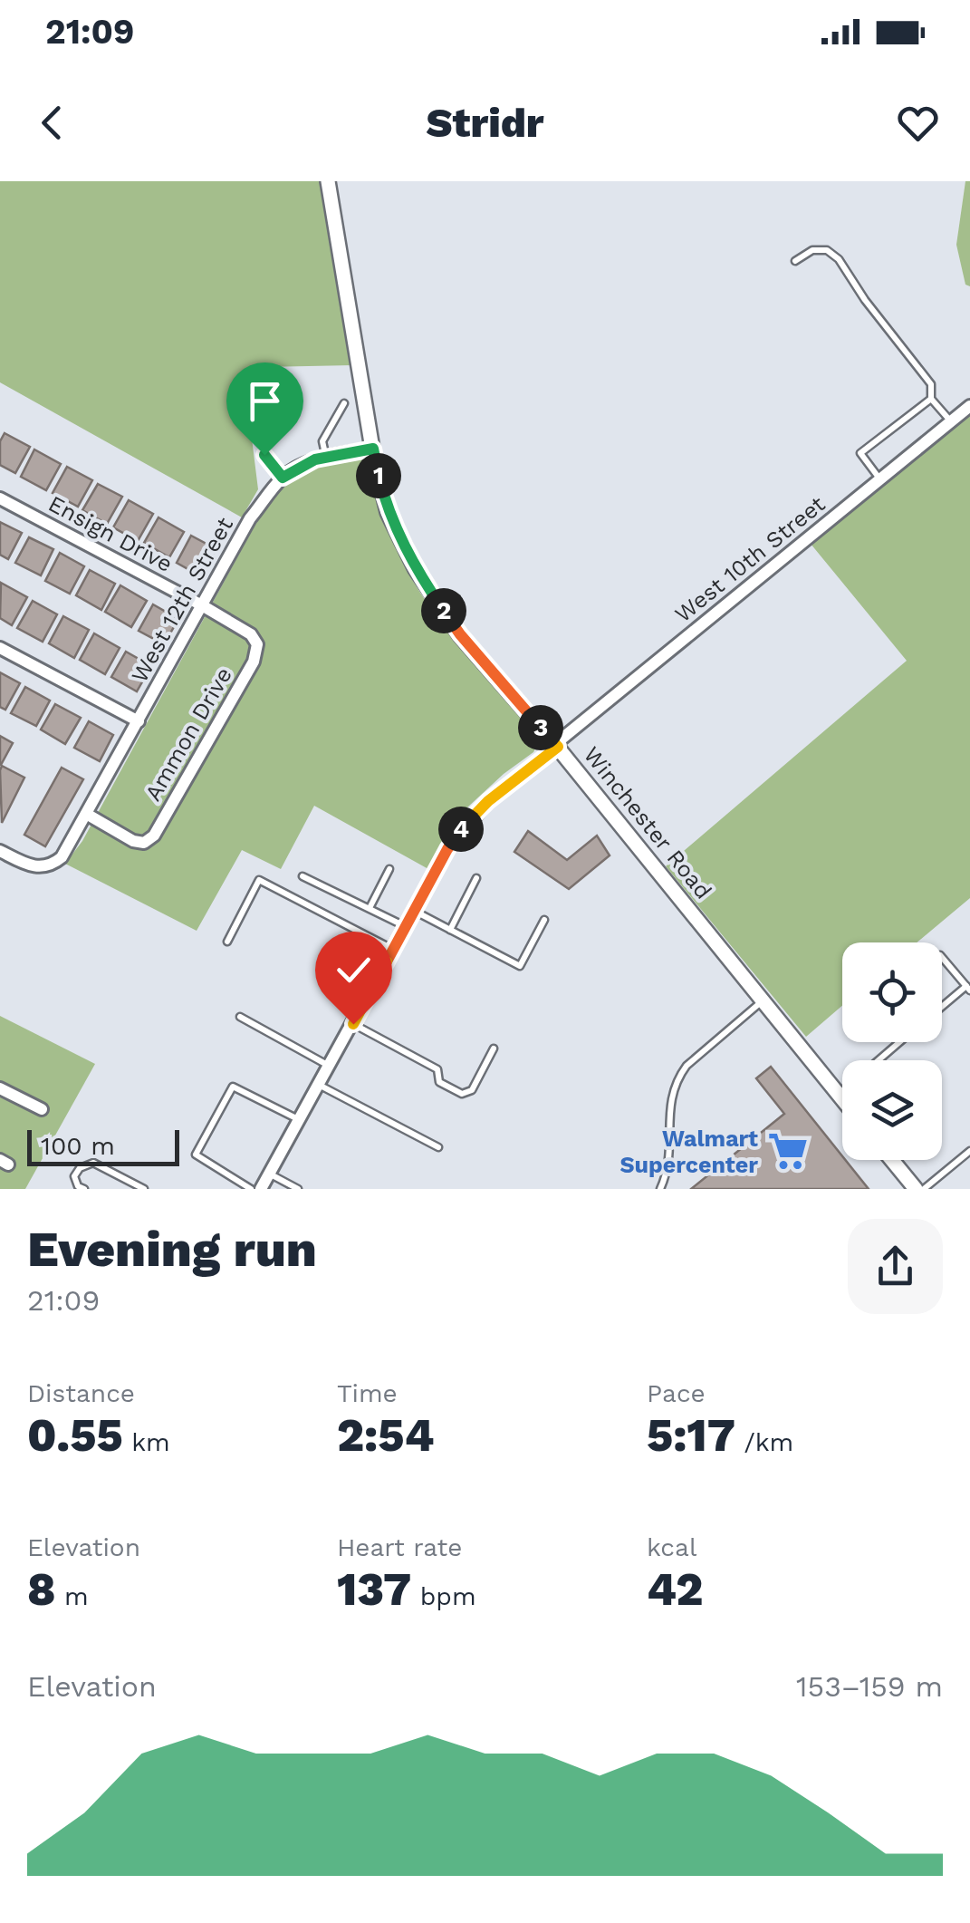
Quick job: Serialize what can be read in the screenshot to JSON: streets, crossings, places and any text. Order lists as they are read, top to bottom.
{
  "streets": {
    "street": [
      "Ensign Drive",
      "West 10th Street",
      "West 12th Street",
      "Ammon Drive",
      "Winchester Road"
    ]
  },
  "crossings": [
    ["Ensign Drive", "West 12th Street"],
    ["Ensign Drive", "Ammon Drive"],
    ["West 10th Street", "Winchester Road"],
    ["West 12th Street", "Ammon Drive"],
    ["West 12th Street", "Winchester Road"]
  ],
  "places": {
    "supermarket": ["Walmart Supercenter"]
  },
  "scale_bar": "100 m",
  "page": {
    "status": "21:09",
    "header": "Stridr",
    "pins": [
      "1",
      "2",
      "3",
      "4"
    ],
    "scale": "100 m",
    "heading": ["Evening run", "21:09"],
    "stats": [
      ["Distance", "0.55 km"],
      ["Time", "2:54"],
      ["Pace", "5:17 /km"],
      ["Elevation", "8 m"],
      ["Heart rate", "137 bpm"],
      ["kcal", "42"]
    ],
    "chart": ["Elevation", "153–159 m"]
  }
}
